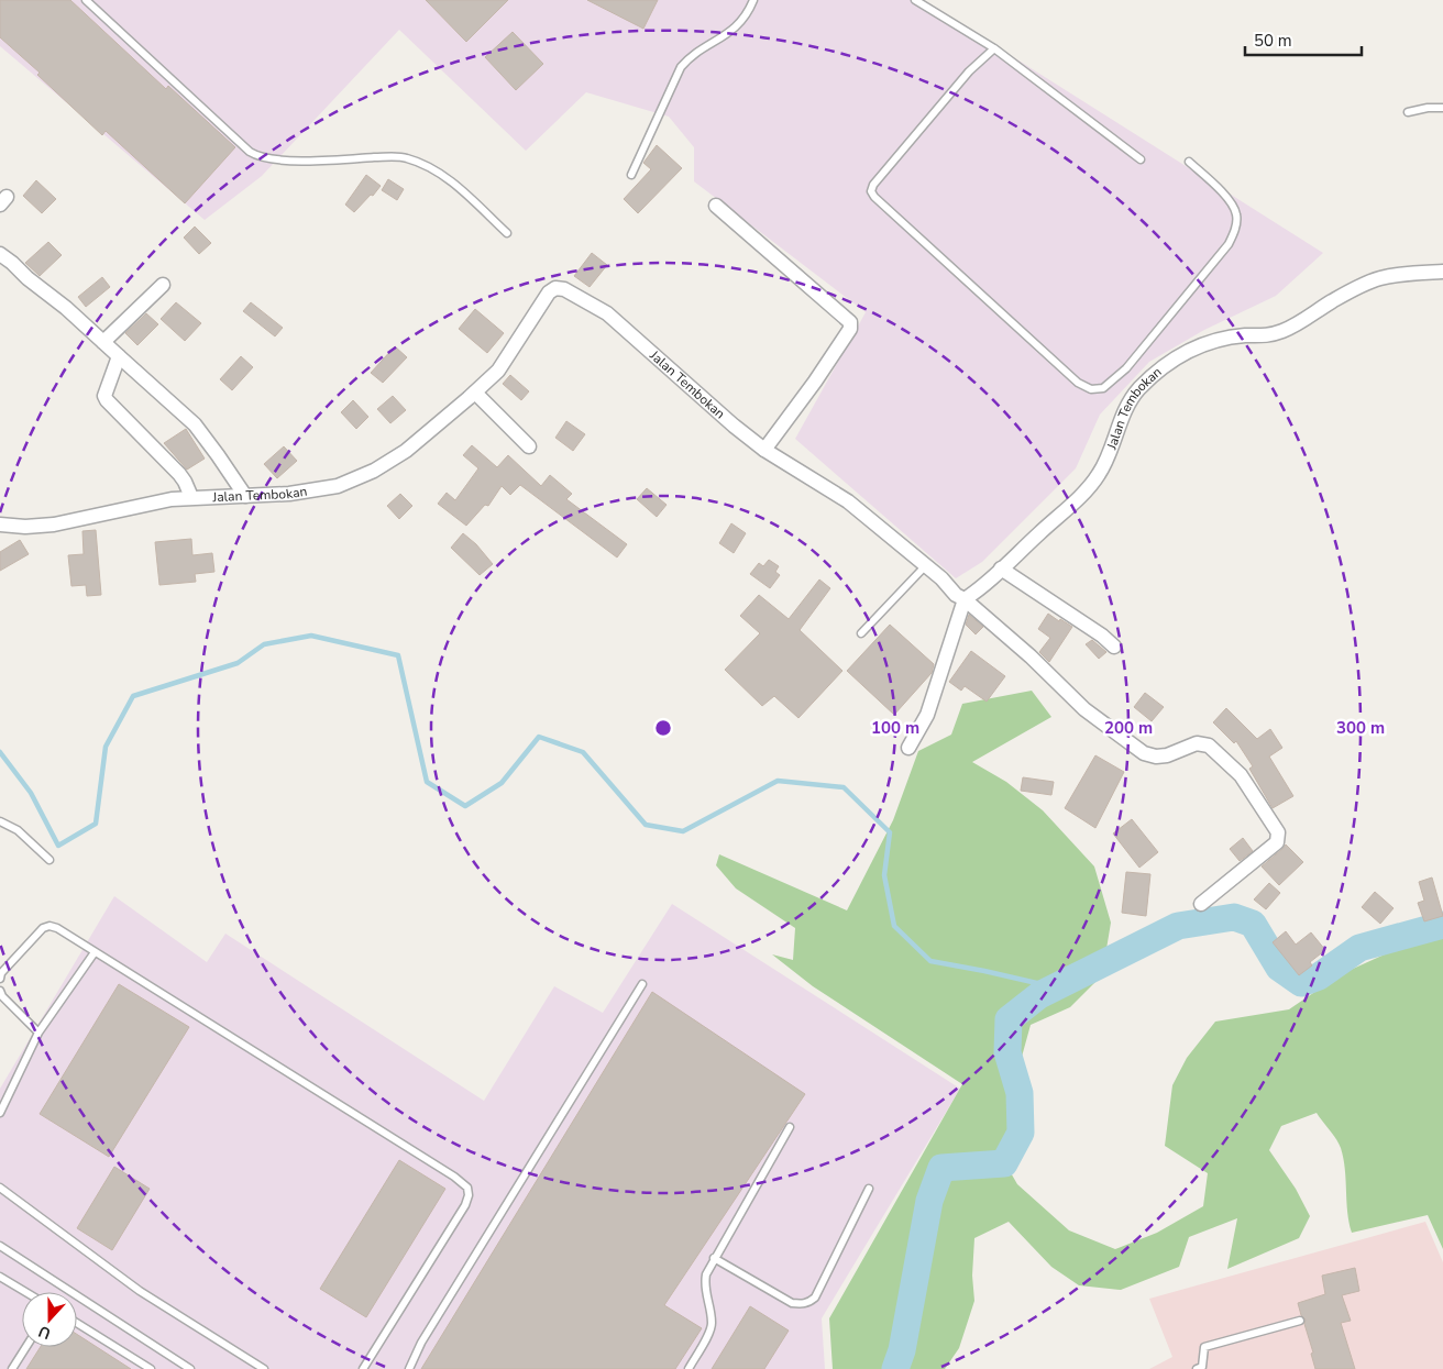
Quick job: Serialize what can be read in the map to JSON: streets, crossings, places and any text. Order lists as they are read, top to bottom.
{
  "streets": {
    "street": ["Jalan Tembokan"]
  },
  "scale_bar": "50 m",
  "north": "bottom",
  "rings": ["100 m", "200 m", "300 m"]
}
